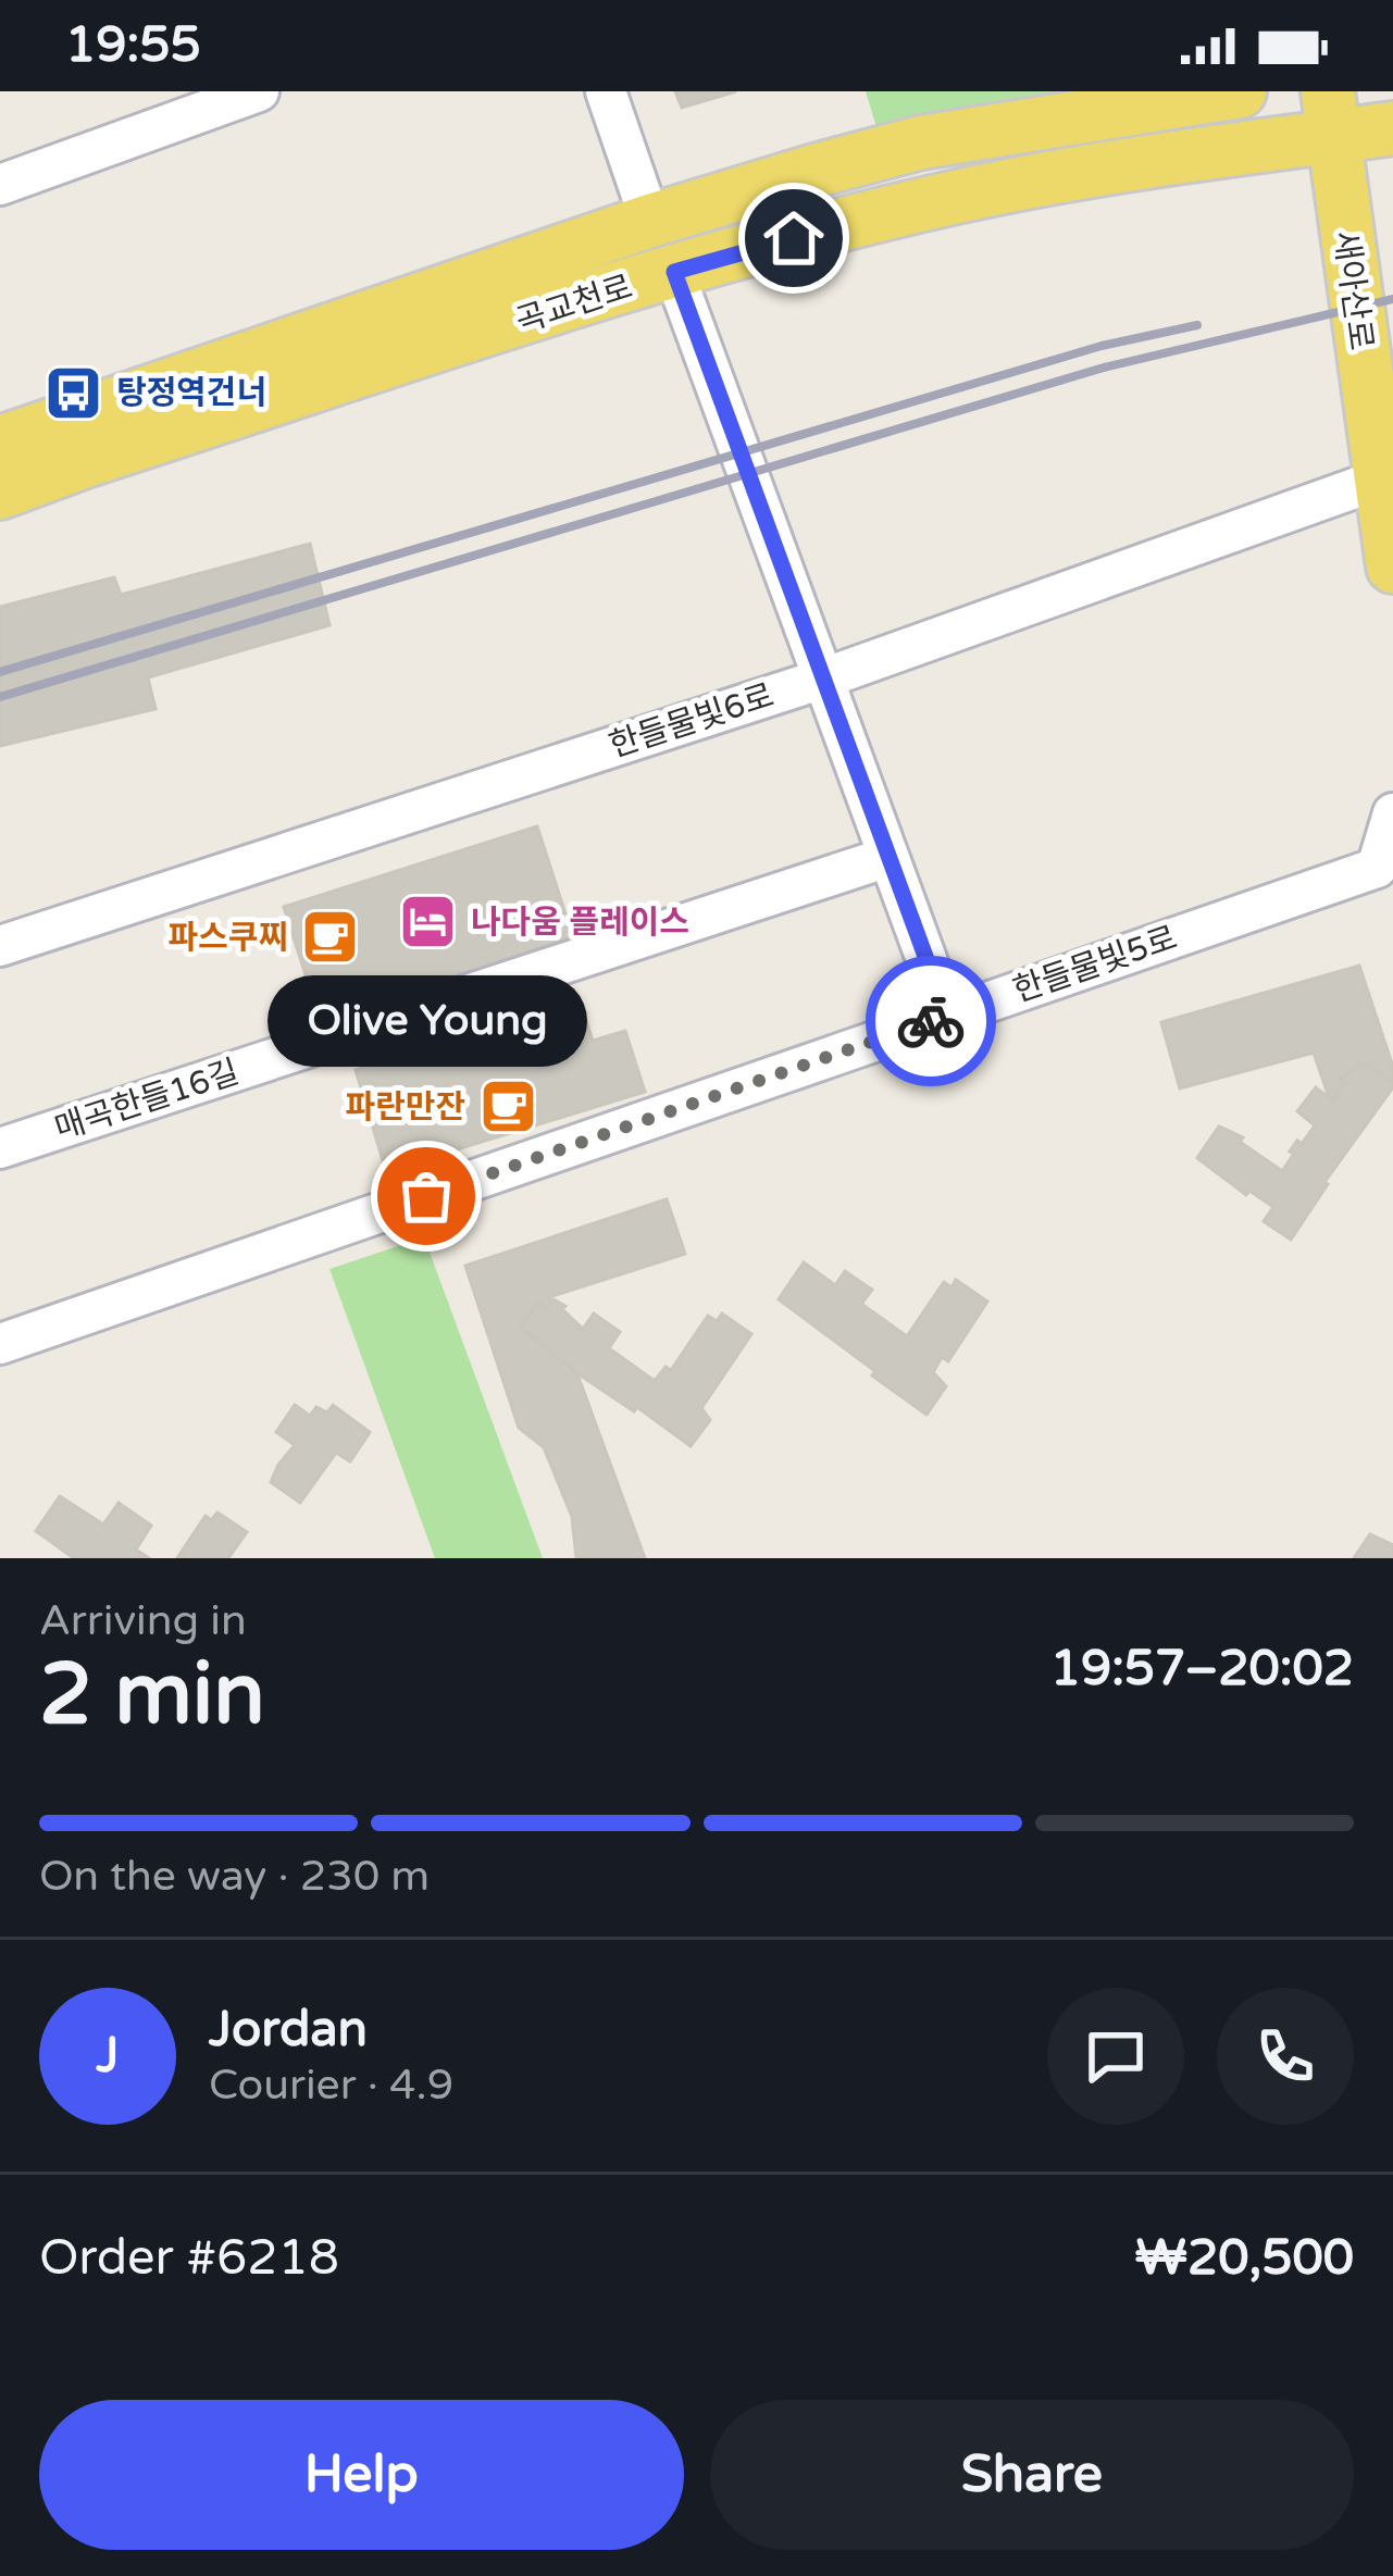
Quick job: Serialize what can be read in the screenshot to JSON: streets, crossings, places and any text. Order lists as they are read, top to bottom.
{
  "streets": {
    "main road": ["새아산로", "곡교천로"],
    "street": ["한들물빛6로", "한들물빛5로", "매곡한들16길"]
  },
  "crossings": [
    ["새아산로", "곡교천로"],
    ["새아산로", "한들물빛6로"]
  ],
  "places": {
    "bus stop": ["탕정역건너"],
    "hotel": ["나다움 플레이스"],
    "cafe": ["파스쿠찌", "파란만잔"],
    "other": ["Olive Young"]
  },
  "page": {
    "status": "19:55",
    "bubble": "Olive Young",
    "heading": ["2 min", "Arriving in", "19:57–20:02"],
    "panel": [
      "Jordan",
      "Courier · 4.9",
      "Order #6218",
      "₩20,500"
    ],
    "bar": "On the way · 230 m",
    "round": "J",
    "buttons": ["Help", "Share"]
  }
}
